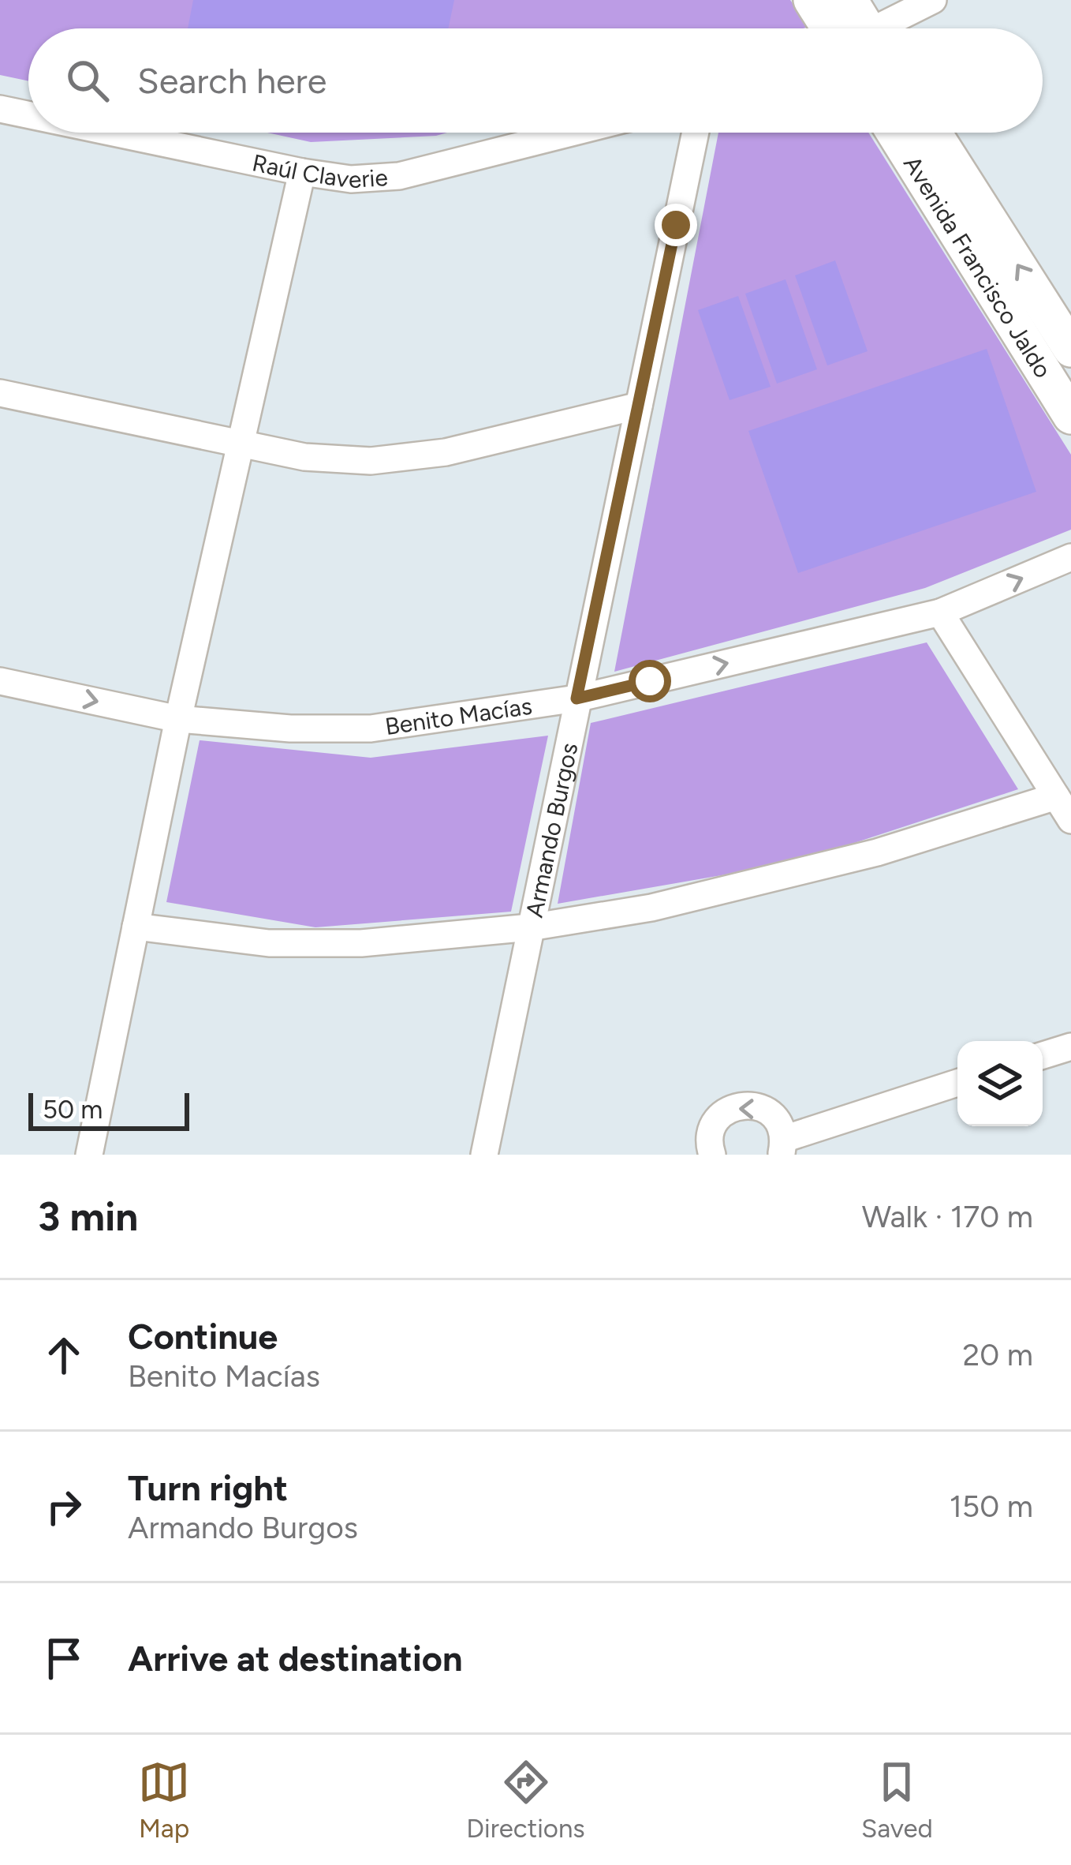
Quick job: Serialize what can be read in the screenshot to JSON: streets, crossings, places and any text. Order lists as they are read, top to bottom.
{
  "streets": {
    "main road": ["Avenida Francisco Jaldo"],
    "street": ["Raúl Claverie", "Benito Macías", "Armando Burgos"]
  },
  "crossings": [
    ["Benito Macías", "Armando Burgos"]
  ],
  "scale_bar": "50 m",
  "page": {
    "search": "Search here",
    "scale": "50 m",
    "heading": ["3 min", "Walk · 170 m"],
    "list": [
      ["Continue", "Benito Macías", "20 m"],
      ["Turn right", "Armando Burgos", "150 m"],
      "Arrive at destination"
    ],
    "nav": ["Map", "Directions", "Saved"]
  }
}
